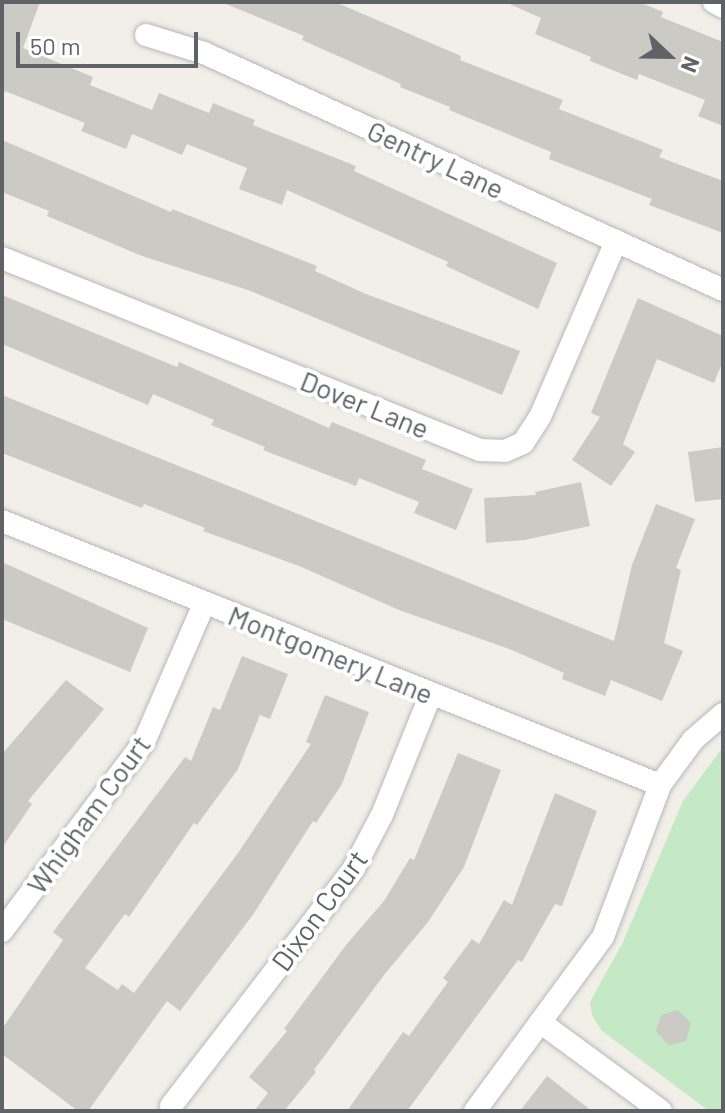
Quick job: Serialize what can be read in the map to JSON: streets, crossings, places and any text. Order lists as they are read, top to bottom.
{
  "streets": {
    "street": [
      "Gentry Lane",
      "Dover Lane",
      "Montgomery Lane",
      "Whigham Court",
      "Dixon Court"
    ]
  },
  "crossings": [
    ["Gentry Lane", "Dover Lane"],
    ["Montgomery Lane", "Whigham Court"],
    ["Montgomery Lane", "Dixon Court"]
  ],
  "scale_bar": "50 m",
  "north": "right"
}
